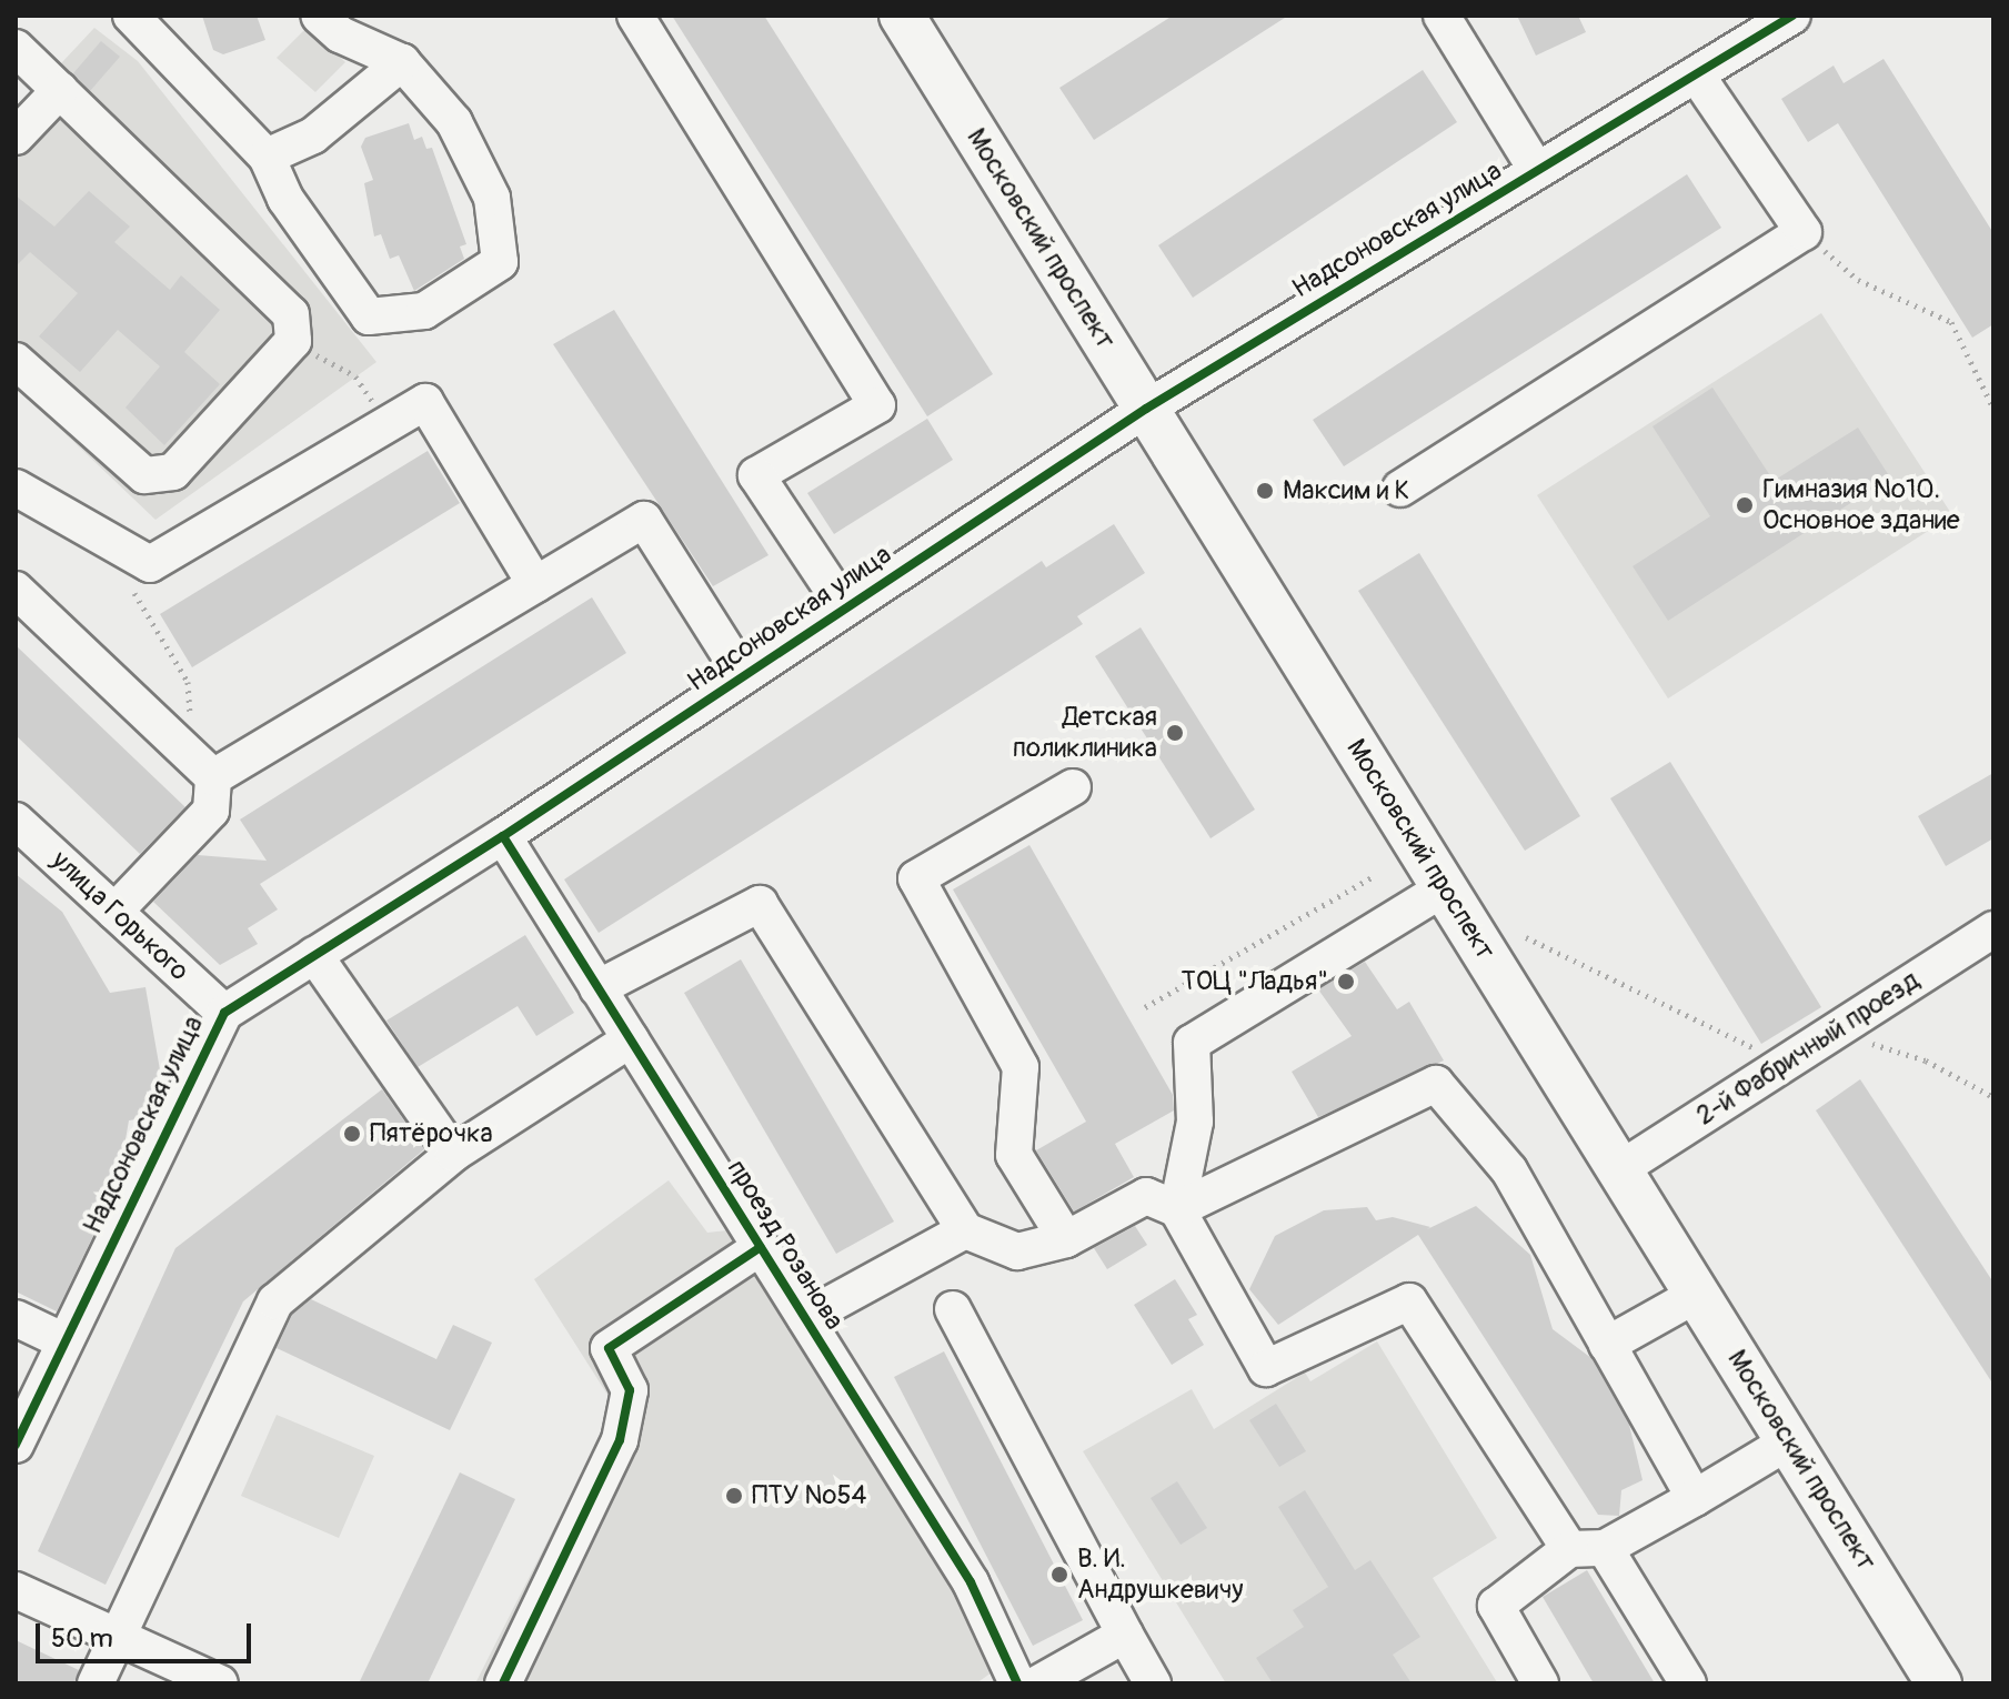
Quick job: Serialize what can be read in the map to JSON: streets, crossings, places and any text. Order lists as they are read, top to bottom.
{
  "streets": {
    "main road": ["Московский проспект"],
    "street": [
      "Надсоновская улица",
      "улица Горького",
      "2-й Фабричный проезд",
      "проезд Розанова"
    ]
  },
  "crossings": [
    ["Надсоновская улица", "Московский проспект"],
    ["Надсоновская улица", "улица Горького"],
    ["Надсоновская улица", "проезд Розанова"],
    ["Московский проспект", "2-й Фабричный проезд"]
  ],
  "places": [
    "Максим и К",
    "Гимназия №10. Основное здание",
    "Детская поликлиника",
    "ТОЦ \"Ладья\"",
    "Пятёрочка",
    "ПТУ №54",
    "В. И. Андрушкевичу"
  ],
  "scale_bar": "50 m"
}
